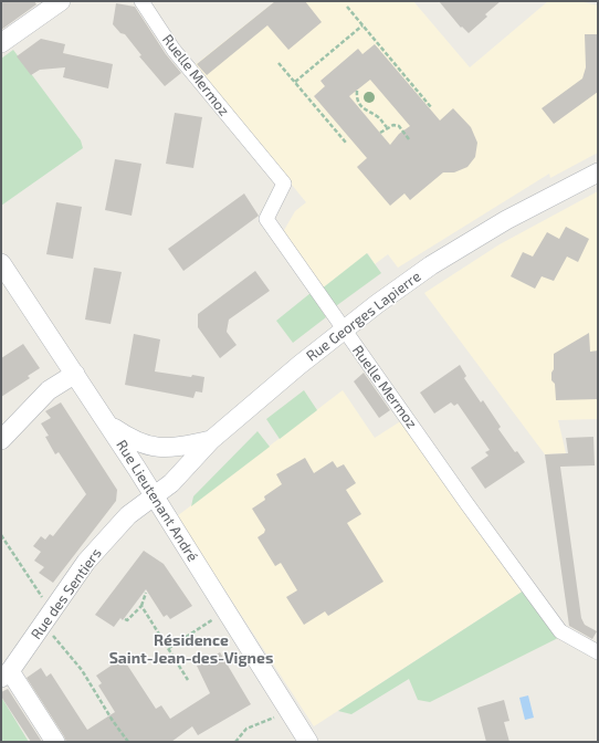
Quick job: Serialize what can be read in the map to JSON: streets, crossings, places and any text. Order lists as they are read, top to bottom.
{
  "streets": {
    "street": [
      "Ruelle Mermoz",
      "Rue Georges Lapierre",
      "Rue Lieutenant André",
      "Rue des Sentiers"
    ]
  },
  "crossings": [
    ["Ruelle Mermoz", "Rue Georges Lapierre"],
    ["Rue Georges Lapierre", "Rue Lieutenant André"],
    ["Rue Georges Lapierre", "Rue des Sentiers"],
    ["Rue Lieutenant André", "Rue des Sentiers"]
  ],
  "districts": ["Résidence Saint-Jean-des-Vignes"]
}
